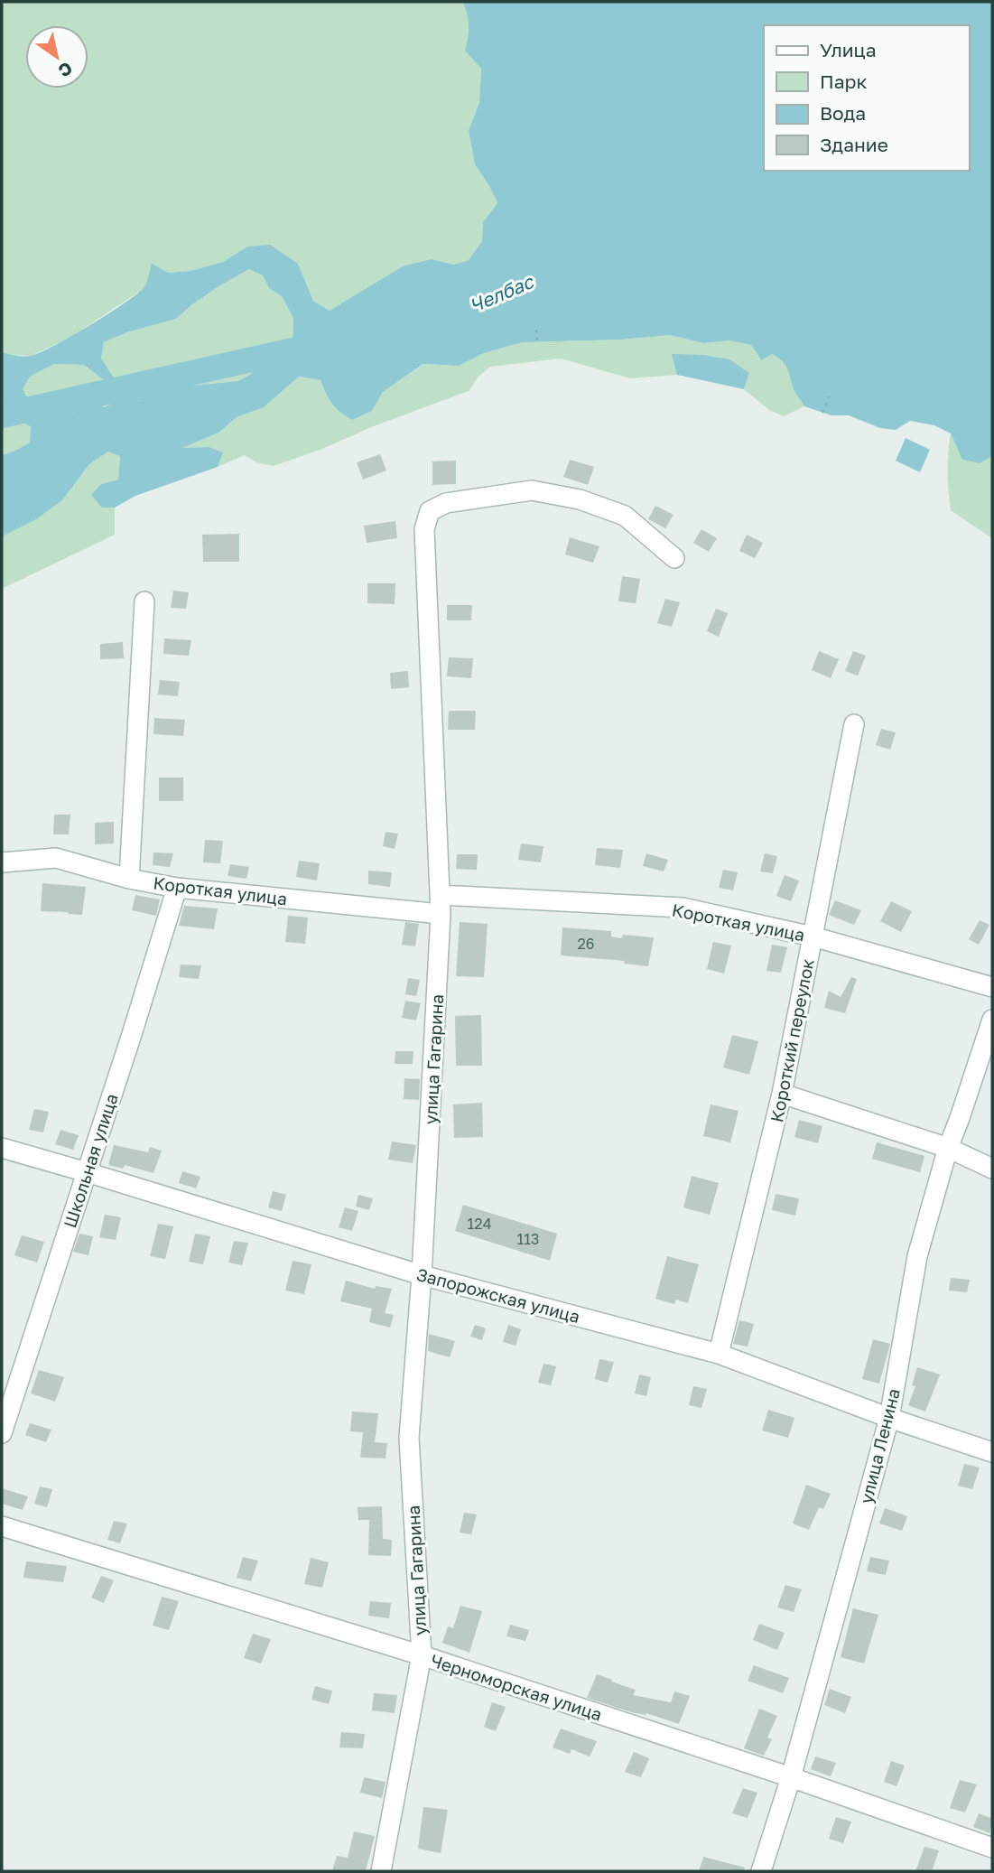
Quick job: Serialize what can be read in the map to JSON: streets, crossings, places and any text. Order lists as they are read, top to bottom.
{
  "streets": {
    "street": [
      "Короткая улица",
      "Короткий переулок",
      "улица Гагарина",
      "Школьная улица",
      "Запорожская улица",
      "улица Ленина",
      "Черноморская улица"
    ]
  },
  "crossings": [
    ["Короткая улица", "Короткий переулок"],
    ["Короткая улица", "улица Гагарина"],
    ["Короткая улица", "Школьная улица"],
    ["Короткий переулок", "Запорожская улица"],
    ["улица Гагарина", "Запорожская улица"],
    ["улица Гагарина", "Черноморская улица"],
    ["Школьная улица", "Запорожская улица"],
    ["Запорожская улица", "улица Ленина"],
    ["улица Ленина", "Черноморская улица"]
  ],
  "water": ["Челбас"],
  "house_numbers": ["26", "124", "113"],
  "legend": [
    "Улица",
    "Парк",
    "Вода",
    "Здание"
  ],
  "north": "bottom right"
}
